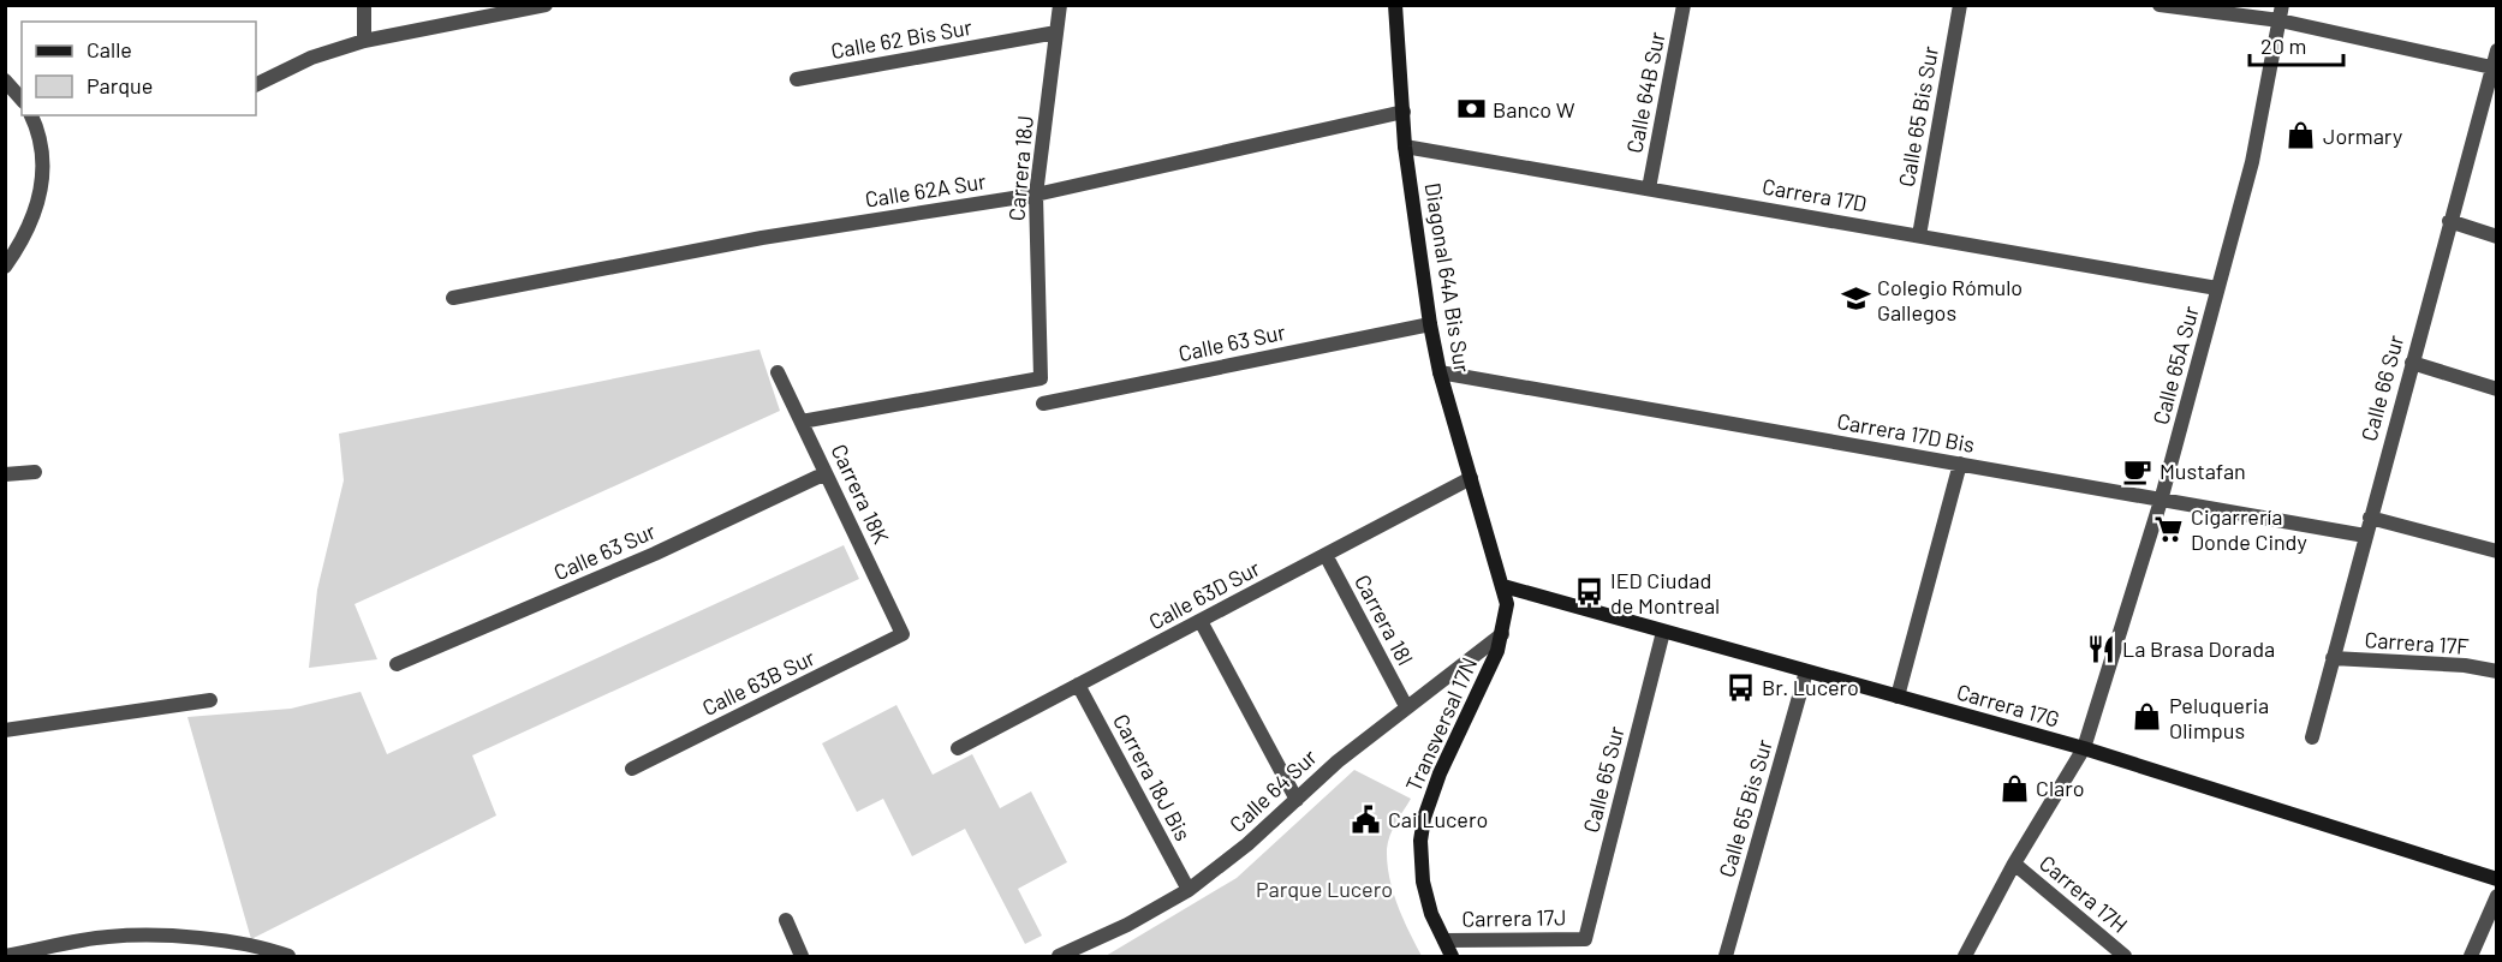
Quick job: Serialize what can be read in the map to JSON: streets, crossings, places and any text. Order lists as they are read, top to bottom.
{
  "streets": {
    "street": [
      "Calle 62 Bis Sur",
      "Calle 64B Sur",
      "Calle 65 Bis Sur",
      "Carrera 18J",
      "Calle 62A Sur",
      "Carrera 17D",
      "Diagonal 64A Bis Sur",
      "Calle 63 Sur",
      "Calle 65A Sur",
      "Calle 66 Sur",
      "Carrera 17D Bis",
      "Carrera 18K",
      "Calle 63D Sur",
      "Carrera 18I",
      "Carrera 17F",
      "Calle 63B Sur",
      "Carrera 17G",
      "Transversal 17N",
      "Carrera 18J Bis",
      "Calle 65 Sur",
      "Calle 64 Sur",
      "Carrera 17H",
      "Carrera 17J"
    ]
  },
  "crossings": [
    ["Calle 62 Bis Sur", "Carrera 18J"],
    ["Calle 64B Sur", "Carrera 17D"],
    ["Calle 65 Bis Sur", "Carrera 17D"],
    ["Calle 65 Bis Sur", "Carrera 17G"],
    ["Carrera 18J", "Calle 62A Sur"],
    ["Carrera 18J", "Carrera 18K"],
    ["Calle 62A Sur", "Diagonal 64A Bis Sur"],
    ["Carrera 17D", "Diagonal 64A Bis Sur"],
    ["Carrera 17D", "Calle 65A Sur"],
    ["Diagonal 64A Bis Sur", "Calle 63 Sur"],
    ["Diagonal 64A Bis Sur", "Carrera 17D Bis"],
    ["Diagonal 64A Bis Sur", "Calle 63D Sur"],
    ["Diagonal 64A Bis Sur", "Carrera 17G"],
    ["Diagonal 64A Bis Sur", "Transversal 17N"],
    ["Diagonal 64A Bis Sur", "Calle 64 Sur"],
    ["Calle 63 Sur", "Carrera 18K"],
    ["Calle 65A Sur", "Carrera 17D Bis"],
    ["Calle 65A Sur", "Carrera 17G"],
    ["Calle 65A Sur", "Carrera 17H"],
    ["Calle 66 Sur", "Carrera 17D Bis"],
    ["Calle 66 Sur", "Carrera 17F"],
    ["Carrera 18K", "Calle 63B Sur"],
    ["Calle 63D Sur", "Carrera 18I"],
    ["Calle 63D Sur", "Carrera 18J Bis"],
    ["Carrera 18I", "Calle 64 Sur"],
    ["Carrera 17G", "Calle 65 Sur"],
    ["Transversal 17N", "Calle 64 Sur"],
    ["Transversal 17N", "Carrera 17J"],
    ["Carrera 18J Bis", "Calle 64 Sur"],
    ["Calle 65 Sur", "Carrera 17J"]
  ],
  "parks": ["Parque Lucero"],
  "places": {
    "bank": ["Banco W"],
    "shop": ["Jormary", "Peluqueria Olimpus", "Claro"],
    "school or university": ["Colegio Rómulo Gallegos"],
    "cafe": ["Mustafan"],
    "supermarket": ["Cigarrería Donde Cindy"],
    "bus stop": ["IED Ciudad de Montreal", "Br. Lucero"],
    "restaurant": ["La Brasa Dorada"],
    "public building": ["Cai Lucero"]
  },
  "legend": ["Calle", "Parque"],
  "scale_bar": "20 m"
}
